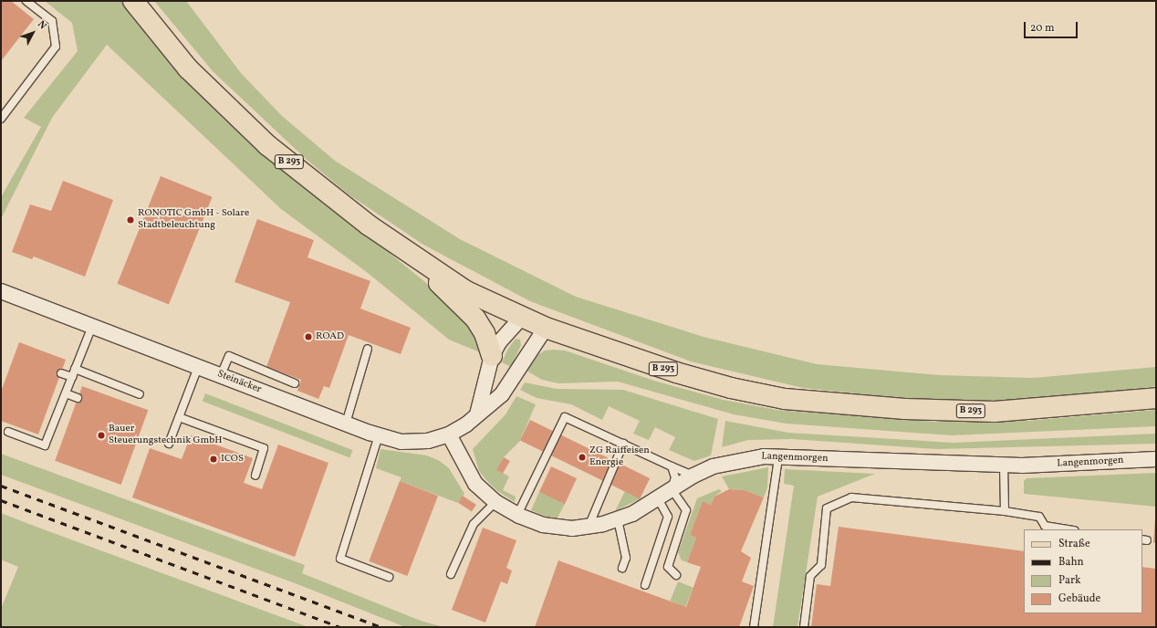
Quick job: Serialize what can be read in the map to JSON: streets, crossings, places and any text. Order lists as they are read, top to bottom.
{
  "streets": {
    "main road": ["B 293"],
    "street": ["Steinäcker", "Langenmorgen"]
  },
  "crossings": [
    ["B 293", "Steinäcker"],
    ["Steinäcker", "Langenmorgen"]
  ],
  "places": [
    "RONOTIC GmbH - Solare Stadtbeleuchtung",
    "ROAD",
    "Bauer Steuerungstechnik GmbH",
    "ZG Raiffeisen Energie",
    "ICOS"
  ],
  "legend": [
    "Straße",
    "Bahn",
    "Park",
    "Gebäude"
  ],
  "scale_bar": "20 m",
  "north": "top right"
}
